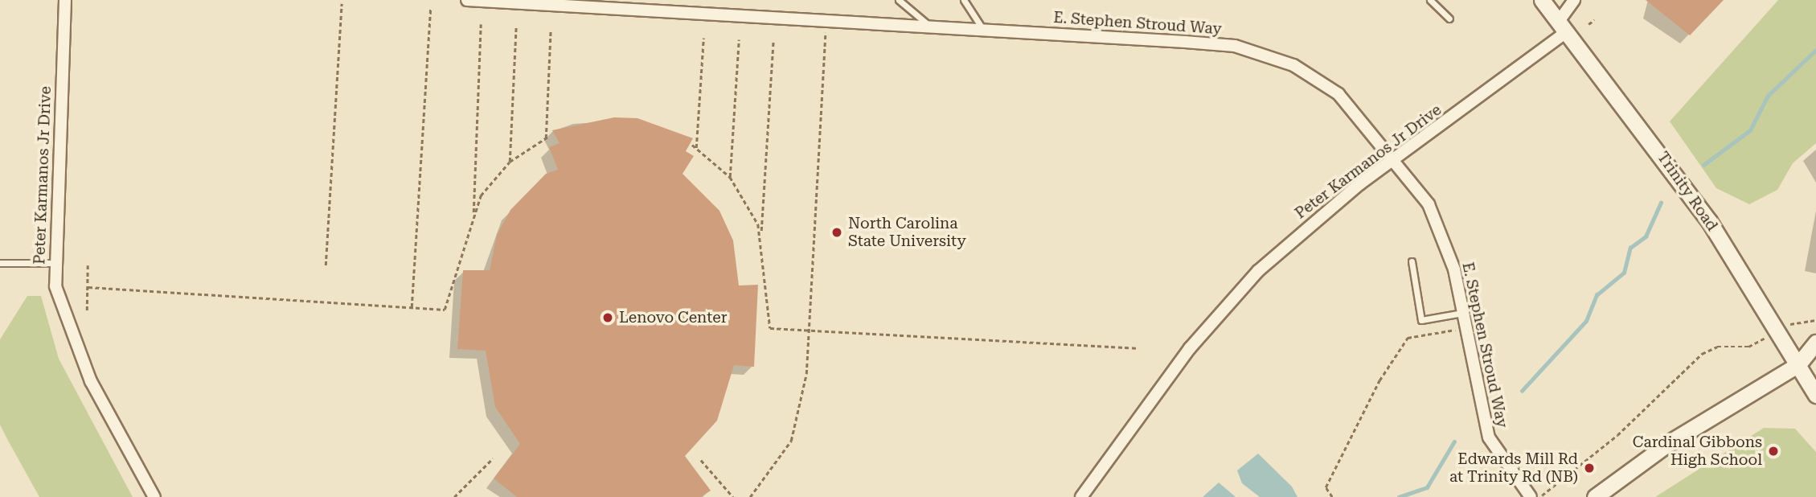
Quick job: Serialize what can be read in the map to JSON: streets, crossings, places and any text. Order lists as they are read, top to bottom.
{
  "streets": {
    "main road": ["Trinity Road"],
    "street": ["E. Stephen Stroud Way", "Peter Karmanos Jr Drive"]
  },
  "crossings": [
    ["E. Stephen Stroud Way", "Peter Karmanos Jr Drive"],
    ["Peter Karmanos Jr Drive", "Trinity Road"]
  ],
  "places": [
    "North Carolina State University",
    "Lenovo Center",
    "Cardinal Gibbons High School",
    "Edwards Mill Rd at Trinity Rd (NB)"
  ]
}
